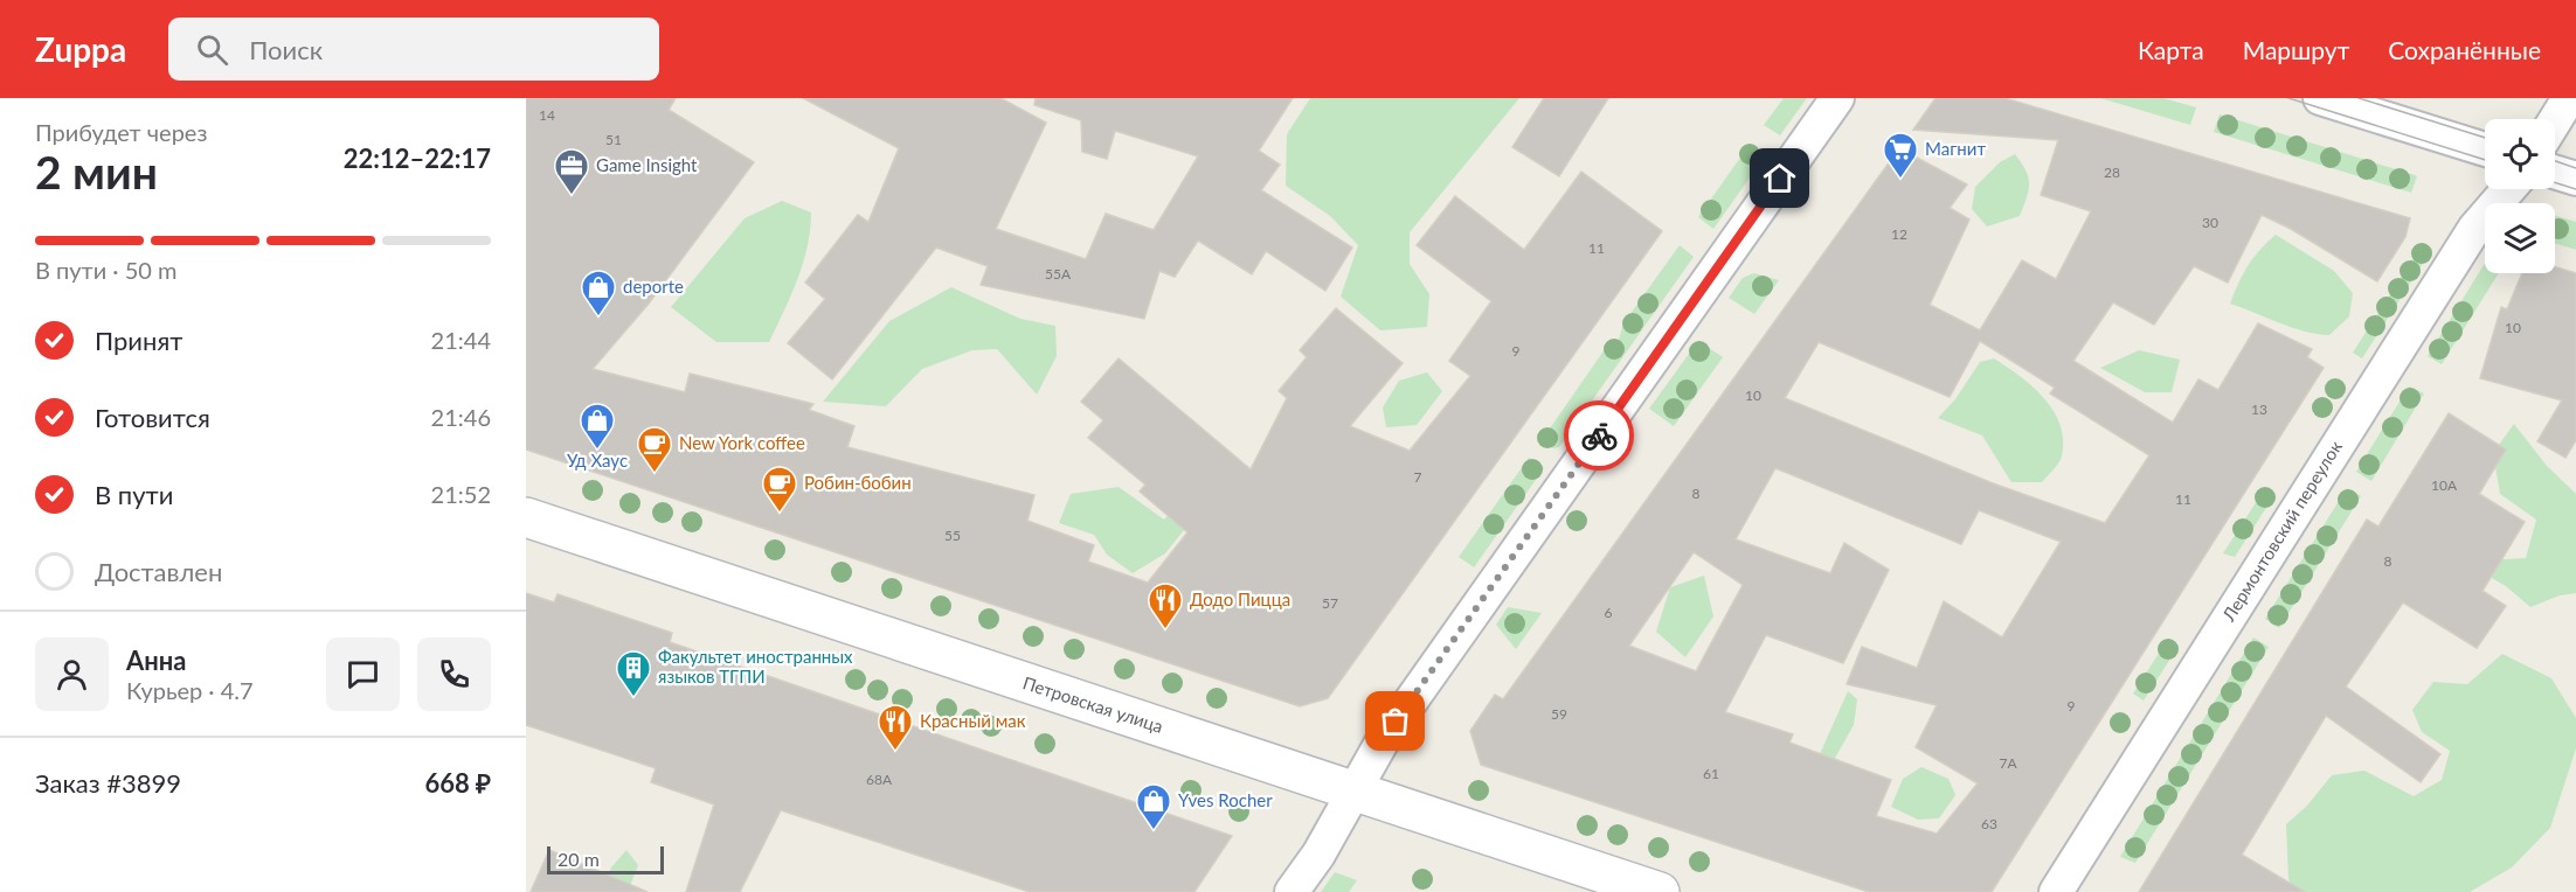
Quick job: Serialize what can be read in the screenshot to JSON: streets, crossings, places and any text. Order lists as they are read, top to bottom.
{
  "streets": {
    "main road": ["Петровская улица"],
    "street": ["Лермонтовский переулок"]
  },
  "places": {
    "supermarket": ["Магнит"],
    "office": ["Game Insight"],
    "shop": ["deporte", "Уд Хаус", "Yves Rocher"],
    "cafe": ["New York coffee", "Робин-бобин"],
    "restaurant": ["Додо Пицца", "Красный мак"],
    "building": ["Факультет иностранных языков ТГПИ"]
  },
  "house_numbers": [
    "14",
    "51",
    "28",
    "30",
    "12",
    "11",
    "55А",
    "10",
    "9",
    "10",
    "13",
    "7",
    "10А",
    "8",
    "11",
    "55",
    "8",
    "57",
    "6",
    "9",
    "59",
    "7А",
    "61",
    "68А",
    "63"
  ],
  "scale_bar": "20 m",
  "page": {
    "header": "Zuppa",
    "search": "Поиск",
    "nav": ["Карта", "Маршрут", "Сохранённые"],
    "heading": ["2 мин", "Прибудет через", "22:12–22:17"],
    "panel": [
      "Анна",
      "Курьер · 4.7",
      "Заказ #3899",
      "668 ₽"
    ],
    "bar": "В пути · 50 m",
    "list": [
      ["Принят", "21:44"],
      ["Готовится", "21:46"],
      ["В пути", "21:52"],
      "Доставлен"
    ],
    "scale": "20 m"
  }
}
